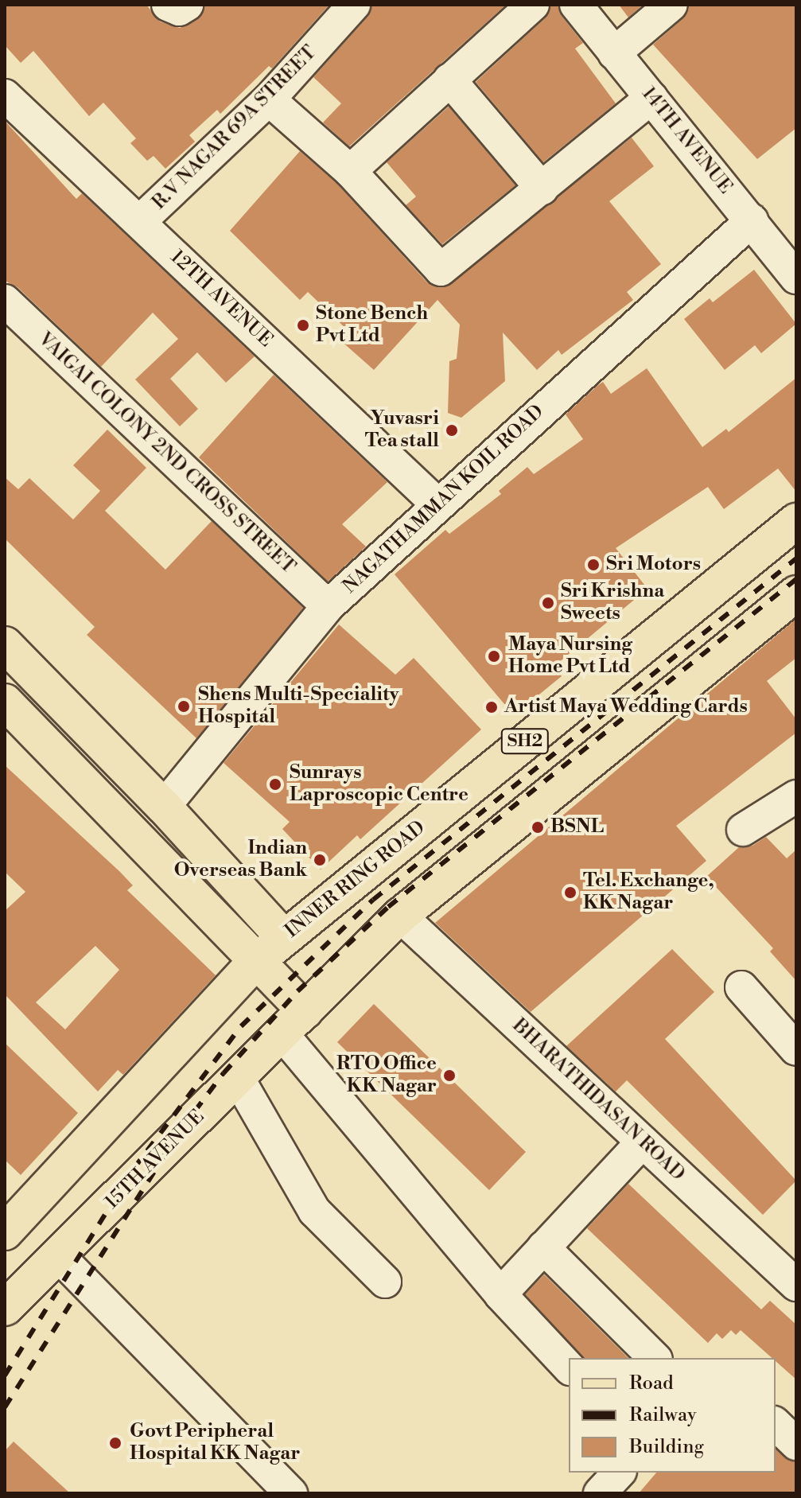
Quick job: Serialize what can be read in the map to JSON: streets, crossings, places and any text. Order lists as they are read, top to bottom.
{
  "streets": {
    "main road": ["SH2", "INNER RING ROAD", "15TH AVENUE"],
    "street": [
      "R.V NAGAR 69A STREET",
      "14TH AVENUE",
      "12TH AVENUE",
      "VAIGAI COLONY 2ND CROSS STREET",
      "NAGATHAMMAN KOIL ROAD",
      "BHARATHIDASAN ROAD"
    ]
  },
  "crossings": [
    ["R.V NAGAR 69A STREET", "12TH AVENUE"],
    ["14TH AVENUE", "NAGATHAMMAN KOIL ROAD"],
    ["12TH AVENUE", "NAGATHAMMAN KOIL ROAD"],
    ["VAIGAI COLONY 2ND CROSS STREET", "NAGATHAMMAN KOIL ROAD"]
  ],
  "places": [
    "Stone Bench Pvt Ltd",
    "Yuvasri Tea stall",
    "Sri Motors",
    "Sri Krishna Sweets",
    "Maya Nursing Home Pvt Ltd",
    "Shens Multi-Speciality Hospital",
    "Artist Maya Wedding Cards",
    "Sunrays Laproscopic Centre",
    "BSNL",
    "Indian Overseas Bank",
    "Tel. Exchange, KK Nagar",
    "RTO Office KK Nagar",
    "Govt Peripheral Hospital KK Nagar"
  ],
  "legend": ["Road", "Railway", "Building"]
}
